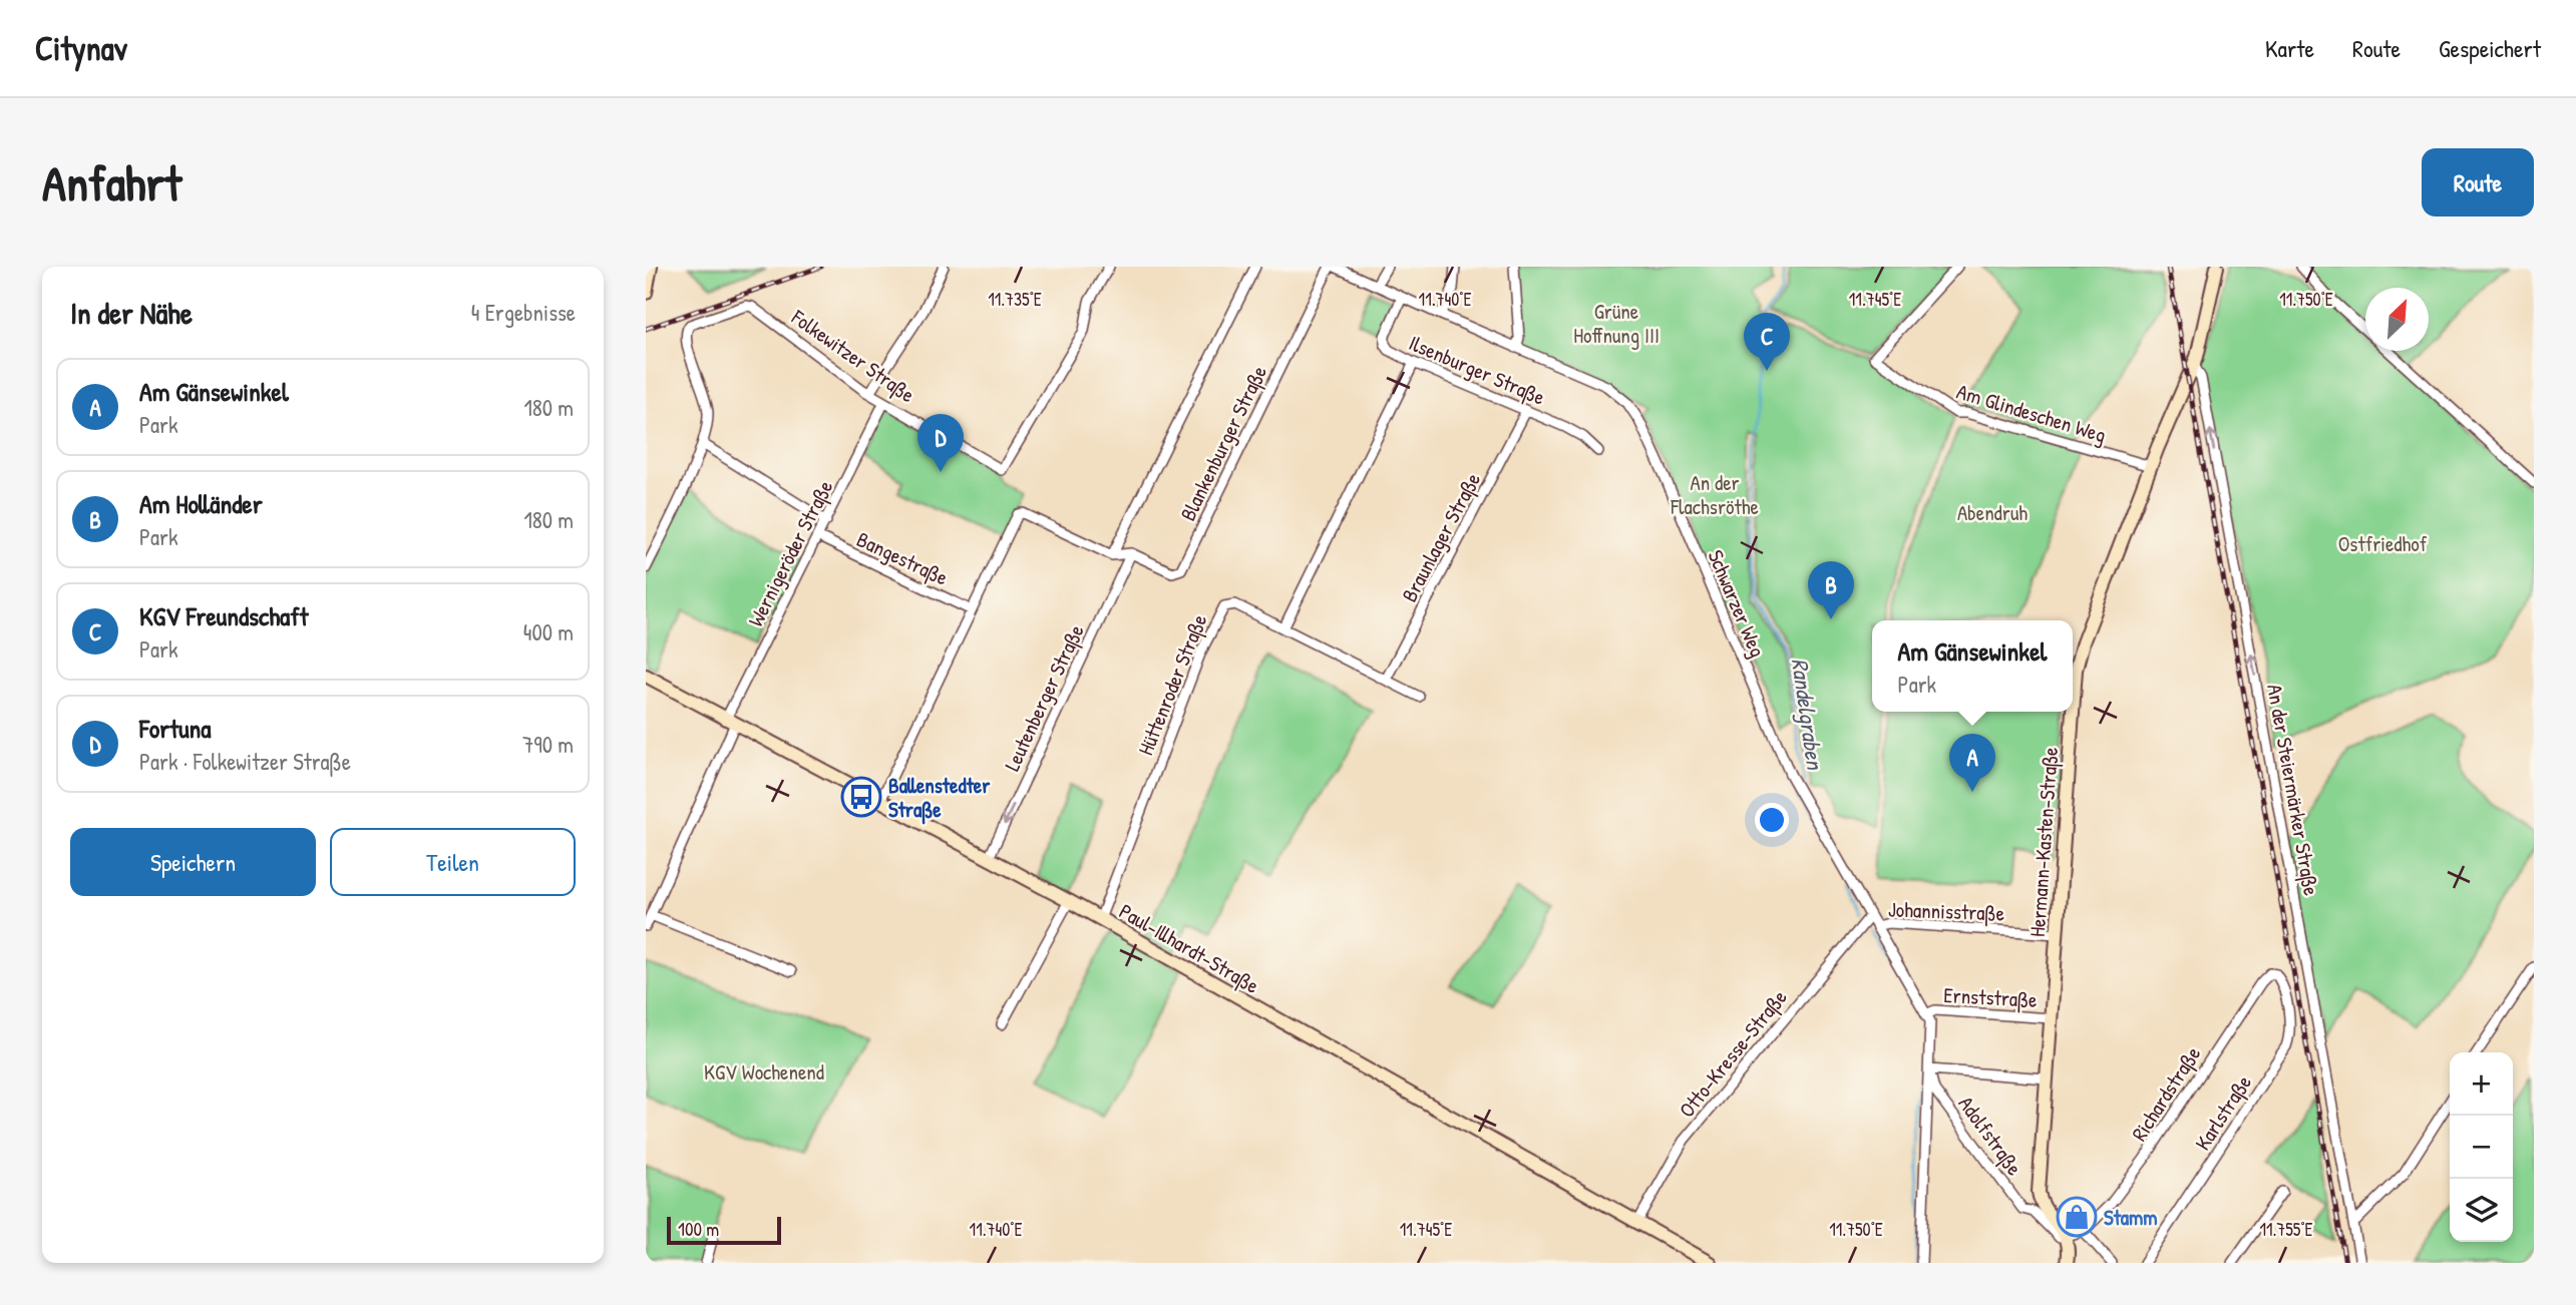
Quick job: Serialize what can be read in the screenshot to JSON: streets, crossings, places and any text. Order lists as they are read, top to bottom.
{
  "streets": {
    "street": [
      "Folkewitzer Straße",
      "Ilsenburger Straße",
      "Am Glindeschen Weg",
      "Blankenburger Straße",
      "Braunlager Straße",
      "Wernigeröder Straße",
      "Bangestraße",
      "Schwarzer Weg",
      "Hüttenroder Straße",
      "Leutenberger Straße",
      "An der Steiermärker Straße",
      "Hermann-Kasten-Straße",
      "Johannisstraße",
      "Paul-Illhardt-Straße",
      "Ernststraße",
      "Otto-Kresse-Straße",
      "Richardstraße",
      "Karlstraße",
      "Adolfstraße"
    ]
  },
  "crossings": [
    ["Folkewitzer Straße", "Wernigeröder Straße"],
    ["Ilsenburger Straße", "Braunlager Straße"],
    ["Ilsenburger Straße", "Schwarzer Weg"],
    ["Am Glindeschen Weg", "Hermann-Kasten-Straße"],
    ["Blankenburger Straße", "Leutenberger Straße"],
    ["Braunlager Straße", "Hüttenroder Straße"],
    ["Wernigeröder Straße", "Bangestraße"],
    ["Wernigeröder Straße", "Paul-Illhardt-Straße"],
    ["Schwarzer Weg", "Johannisstraße"],
    ["Schwarzer Weg", "Ernststraße"],
    ["Schwarzer Weg", "Otto-Kresse-Straße"],
    ["Hüttenroder Straße", "Paul-Illhardt-Straße"],
    ["Leutenberger Straße", "Paul-Illhardt-Straße"],
    ["An der Steiermärker Straße", "Hermann-Kasten-Straße"],
    ["Hermann-Kasten-Straße", "Johannisstraße"],
    ["Hermann-Kasten-Straße", "Ernststraße"],
    ["Hermann-Kasten-Straße", "Adolfstraße"],
    ["Paul-Illhardt-Straße", "Otto-Kresse-Straße"],
    ["Richardstraße", "Karlstraße"]
  ],
  "one_way": ["Leutenberger Straße", "An der Steiermärker Straße"],
  "water": ["Randelgraben"],
  "parks": [
    "Grüne Hoffnung III",
    "An der Flachsröthe",
    "Abendruh",
    "Ostfriedhof",
    "KGV Wochenend"
  ],
  "places": {
    "bus stop": ["Ballenstedter Straße"],
    "shop": ["Stamm"]
  },
  "scale_bar": "100 m",
  "north": "top right",
  "page": {
    "header": "Citynav",
    "nav": ["Karte", "Route", "Gespeichert"],
    "buttons": [
      "Route",
      ["Speichern", "Teilen"]
    ],
    "title": "Anfahrt",
    "heading": ["In der Nähe", "4 Ergebnisse"],
    "pins": [
      "C",
      "D",
      "B",
      "A"
    ],
    "list": [
      {
        "mark": "A",
        "name": "Am Gänsewinkel",
        "note": "Park",
        "value": "180 m"
      },
      {
        "mark": "B",
        "name": "Am Holländer",
        "note": "Park",
        "value": "180 m"
      },
      {
        "mark": "C",
        "name": "KGV Freundschaft",
        "note": "Park",
        "value": "400 m"
      },
      {
        "mark": "D",
        "name": "Fortuna",
        "note": "Park · Folkewitzer Straße",
        "value": "790 m"
      }
    ],
    "popup": ["Am Gänsewinkel", "Park"],
    "map_buttons": ["+", "−"],
    "scale": "100 m"
  },
  "coordinates": [
    "11.735°E",
    "11.740°E",
    "11.745°E",
    "11.750°E",
    "11.755°E"
  ]
}
